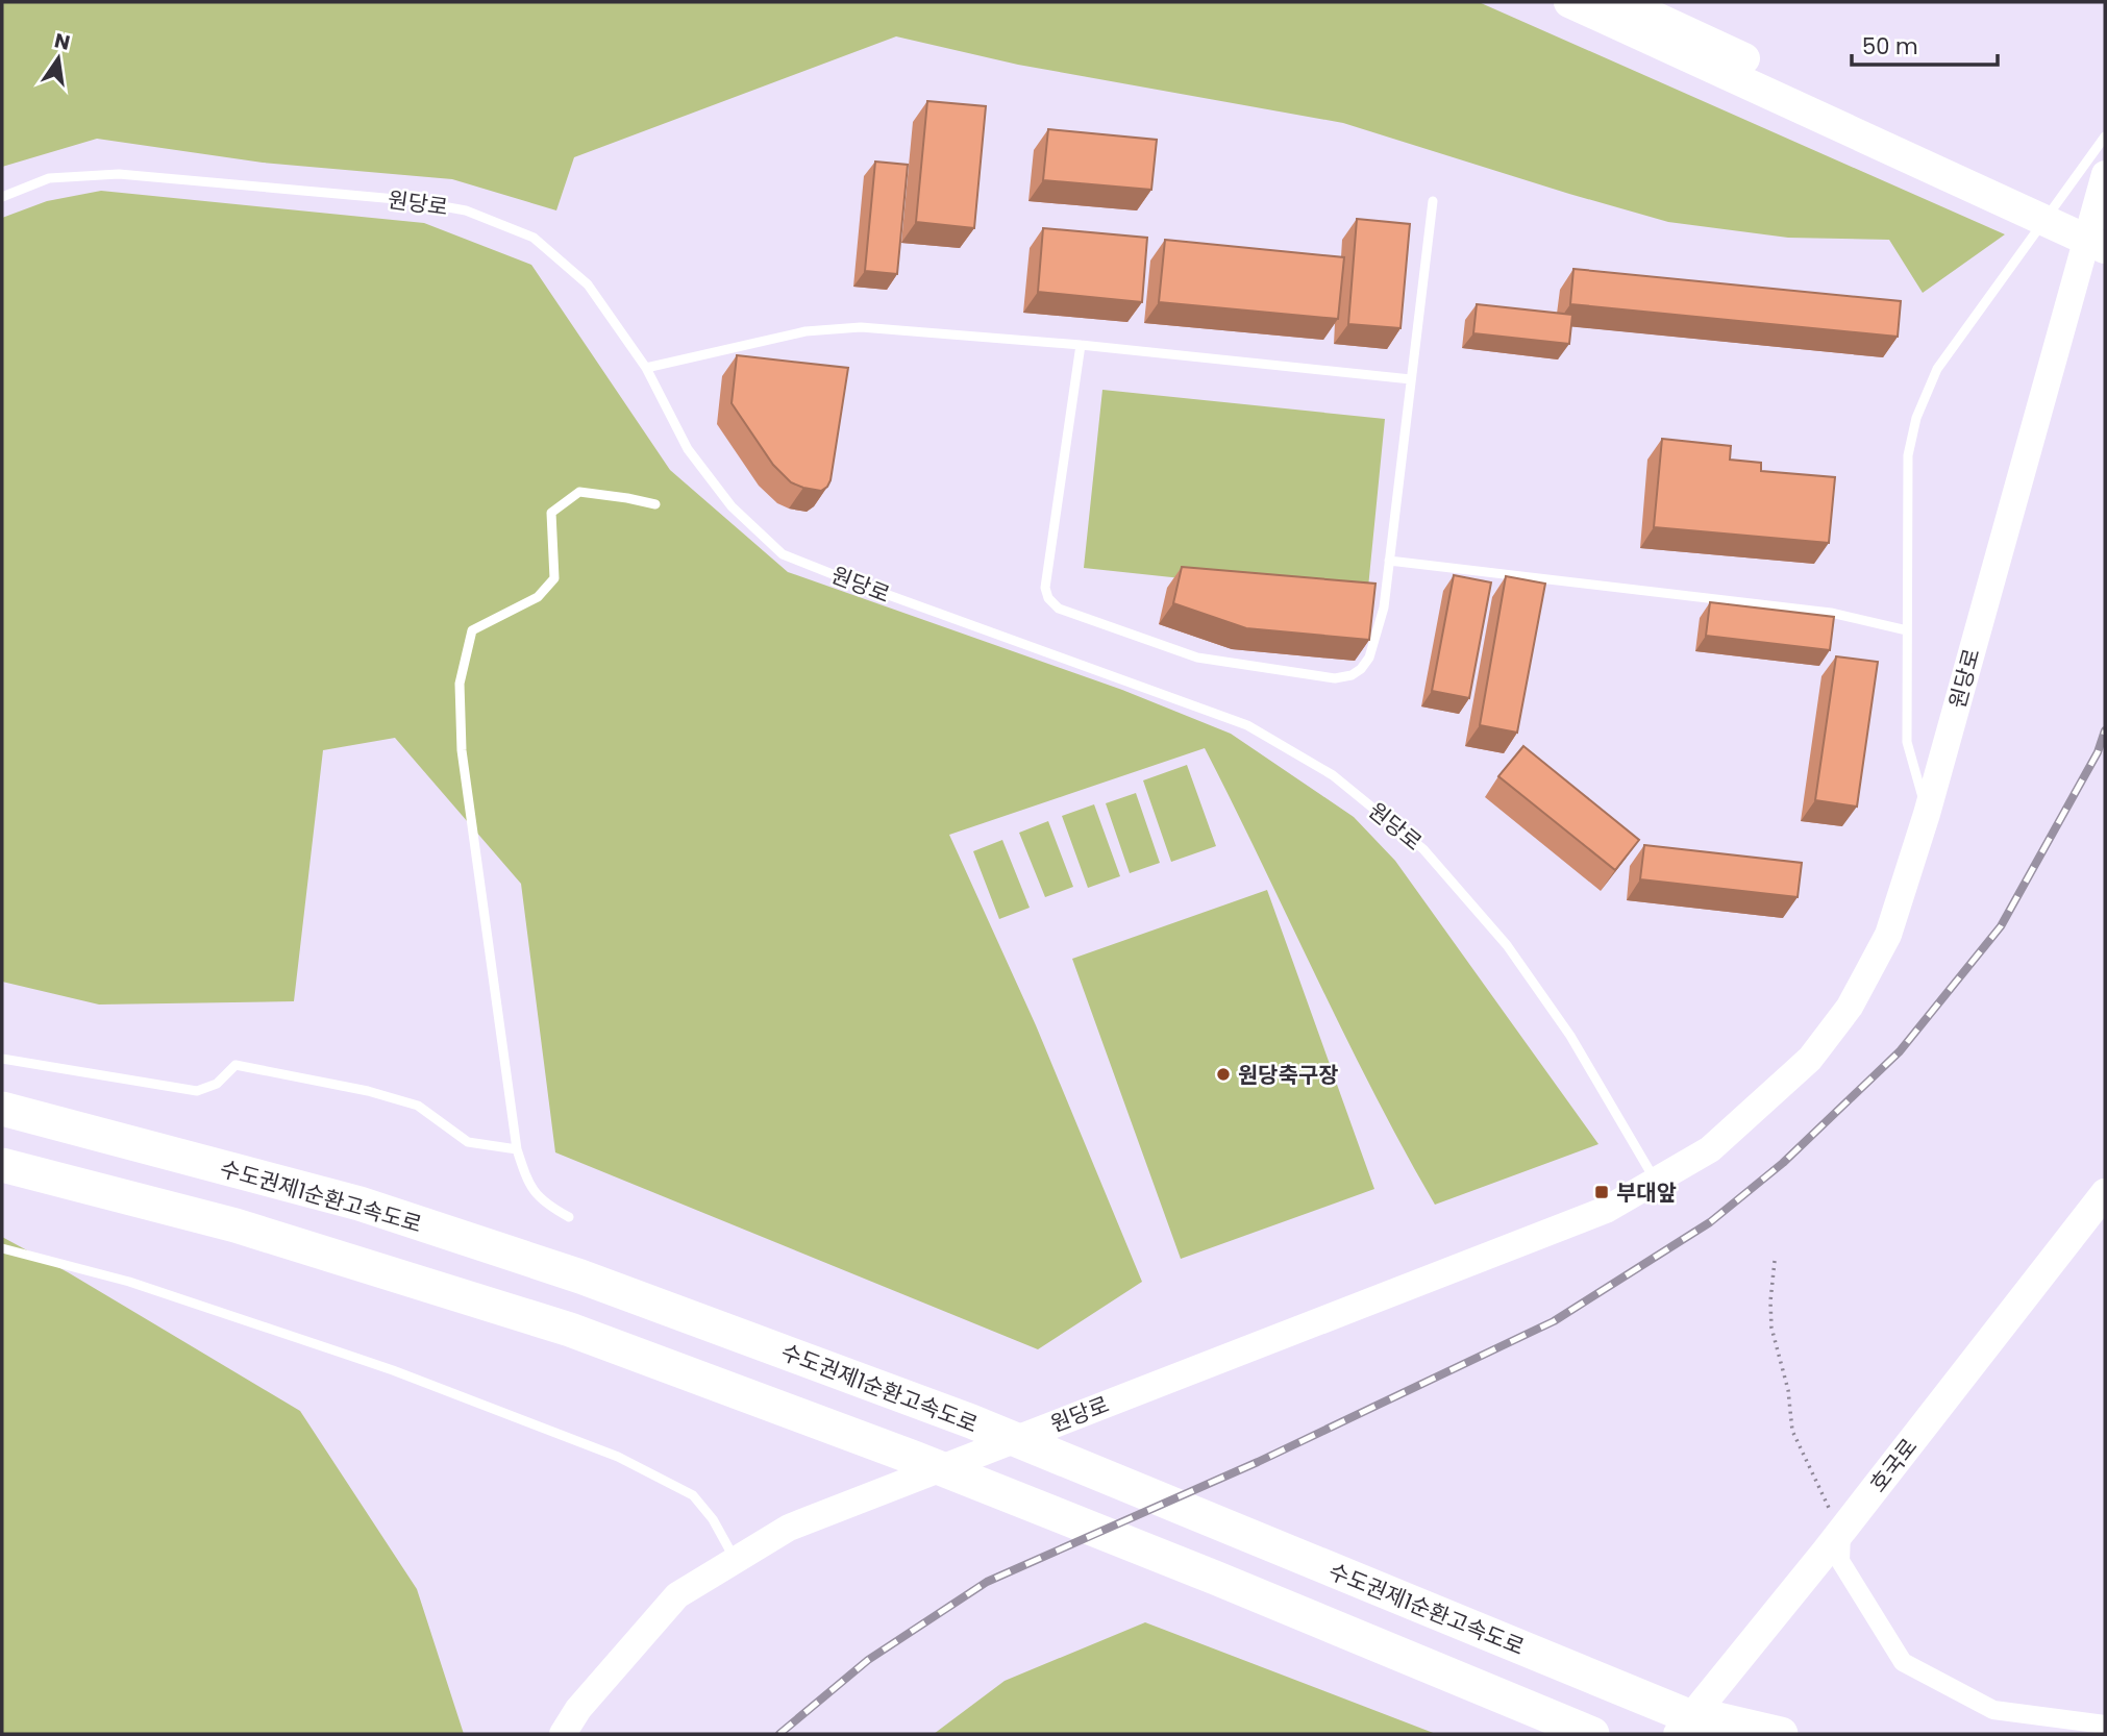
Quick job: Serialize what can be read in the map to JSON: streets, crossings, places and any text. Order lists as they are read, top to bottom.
{
  "streets": {
    "highway": ["수도권제1순환고속도로"],
    "main road": ["원당로", "호국로"]
  },
  "crossings": [
    ["수도권제1순환고속도로", "호국로"]
  ],
  "places": {
    "other": ["원당축구장"],
    "transit": ["부대앞"]
  },
  "scale_bar": "50 m",
  "north": "top"
}
